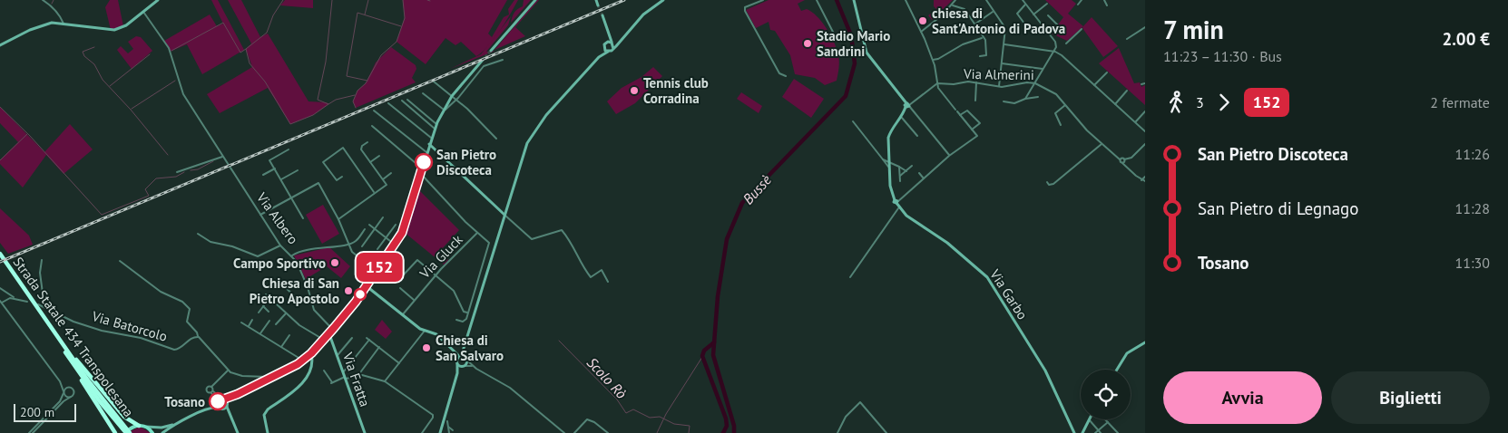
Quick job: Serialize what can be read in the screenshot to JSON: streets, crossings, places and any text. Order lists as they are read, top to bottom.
{
  "streets": {
    "highway": ["Strada Statale 434 Transpolesana"],
    "street": [
      "Via Almerini",
      "Via Albero",
      "Via Gluck",
      "Via Garbo",
      "Via Batorcolo",
      "Via Fratta"
    ]
  },
  "water": ["Bussè", "Scolo Rò"],
  "places": [
    "chiesa di Sant'Antonio di Padova",
    "Stadio Mario Sandrini",
    "Tennis club Corradina",
    "San Pietro Discoteca",
    "Campo Sportivo",
    "Chiesa di San Pietro Apostolo",
    "Chiesa di San Salvaro",
    "Tosano"
  ],
  "lines": ["bus line 152"],
  "scale_bar": "200 m",
  "page": {
    "on_map": "152",
    "heading": ["7 min", "11:23 – 11:30 · Bus", "2.00 €"],
    "legs": ["3", "152", "2 fermate"],
    "list": [
      {
        "name": "San Pietro Discoteca",
        "value": "11:26"
      },
      {
        "name": "San Pietro di Legnago",
        "value": "11:28"
      },
      {
        "name": "Tosano",
        "value": "11:30"
      }
    ],
    "buttons": ["Avvia", "Biglietti"],
    "scale": "200 m"
  }
}
